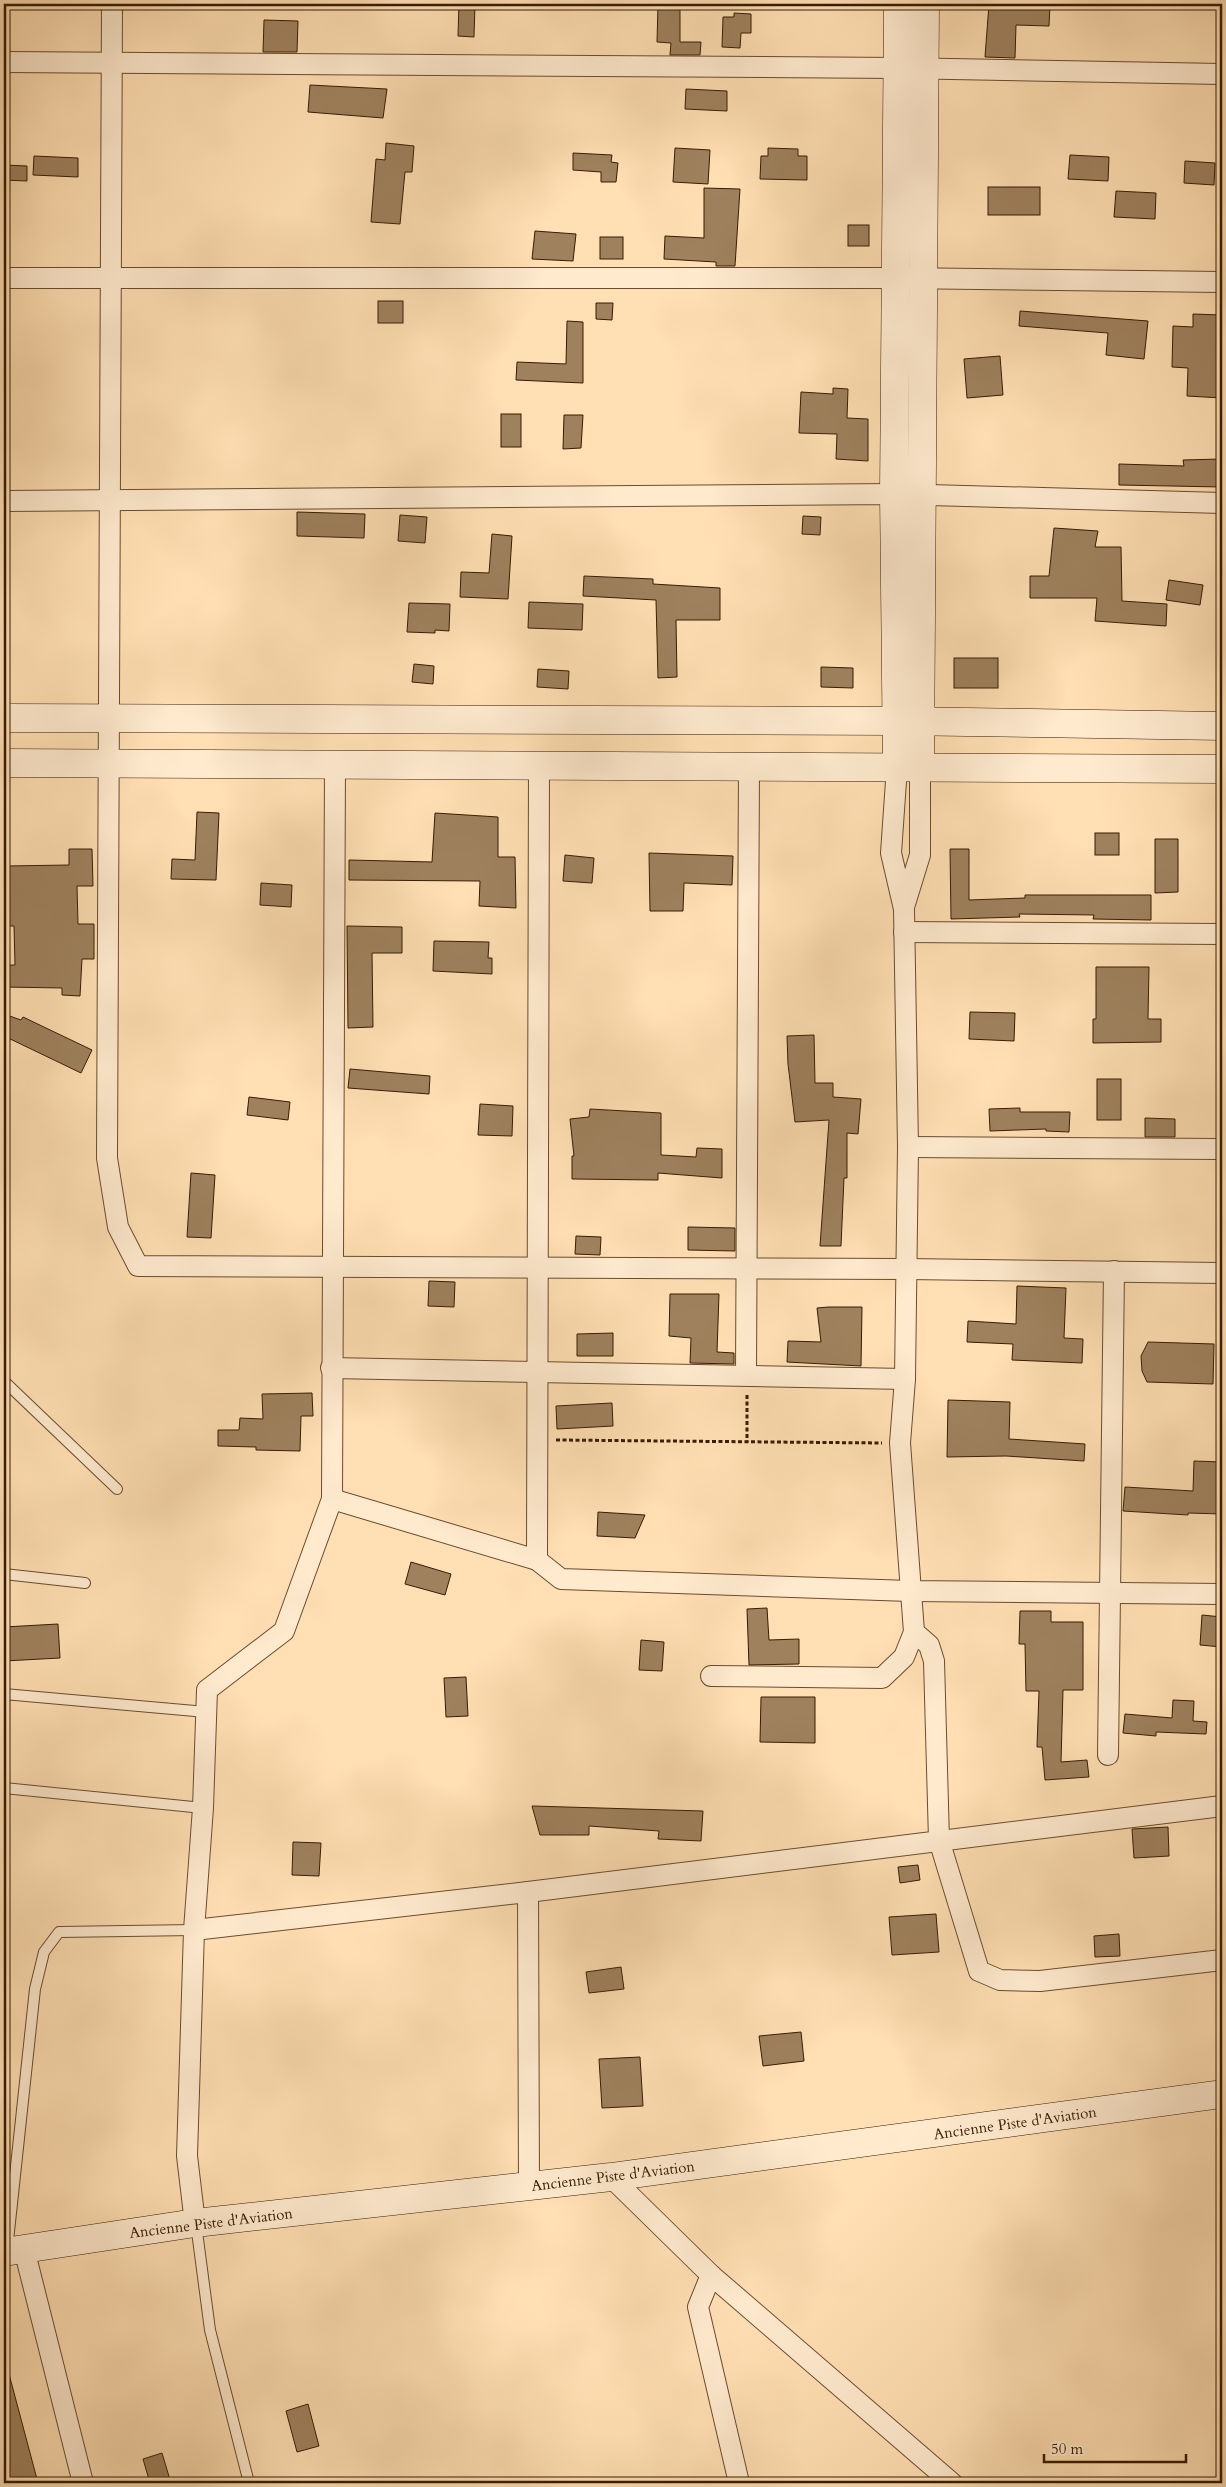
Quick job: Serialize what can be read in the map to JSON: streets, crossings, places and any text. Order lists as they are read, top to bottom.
{
  "streets": {
    "street": ["Ancienne Piste d'Aviation"]
  },
  "scale_bar": "50 m"
}
